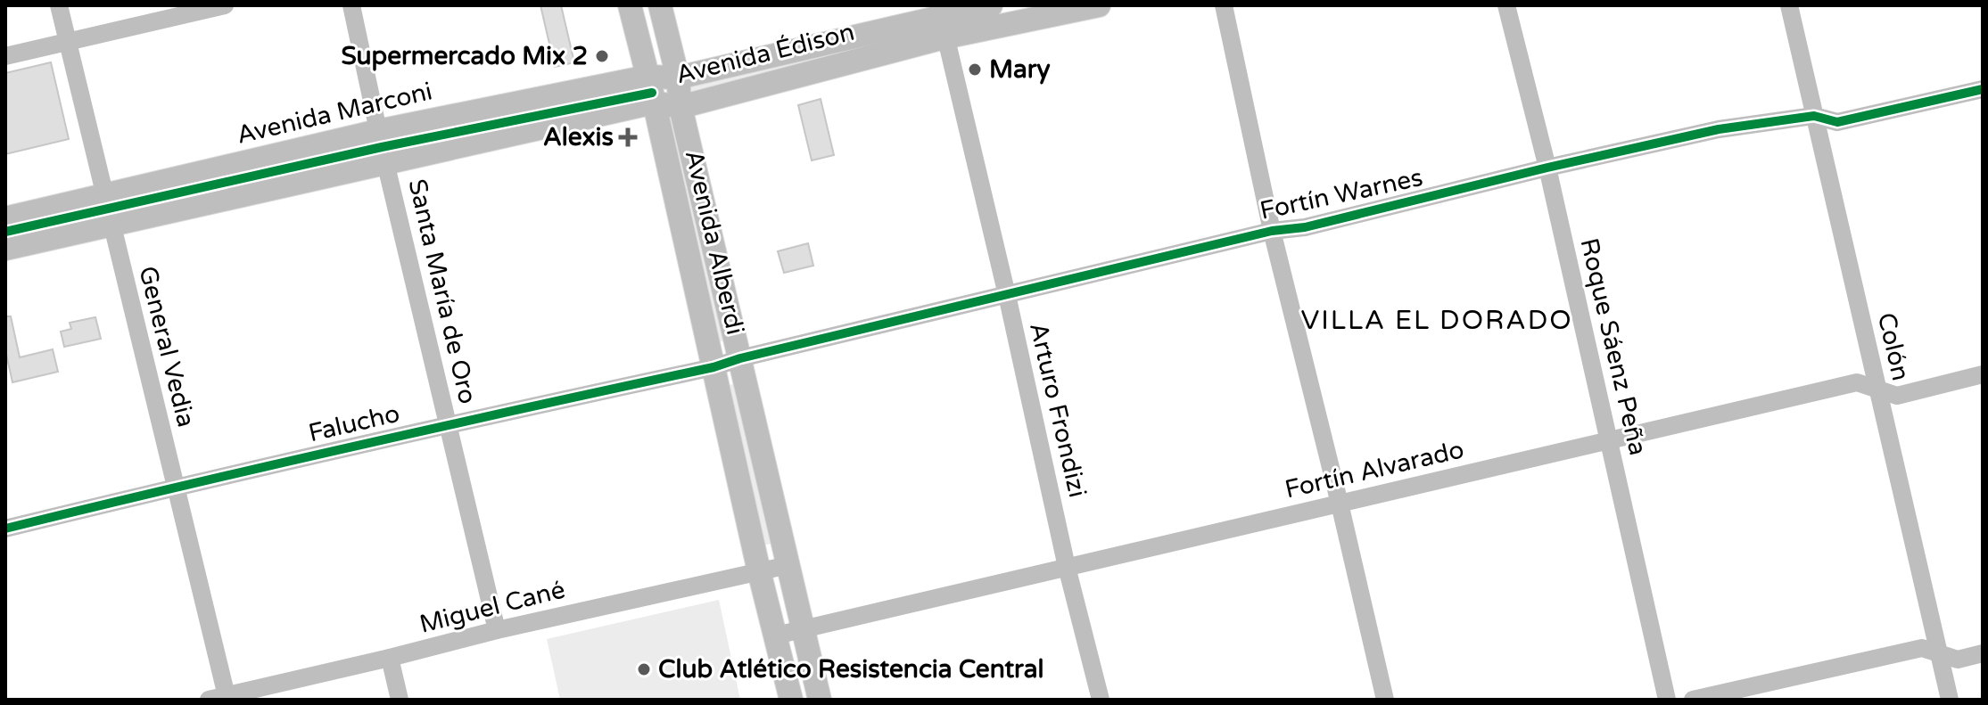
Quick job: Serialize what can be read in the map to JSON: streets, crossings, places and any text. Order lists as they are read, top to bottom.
{
  "streets": {
    "main road": ["Avenida Édison", "Avenida Marconi", "Avenida Alberdi"],
    "street": [
      "Fortín Warnes",
      "Santa María de Oro",
      "General Vedia",
      "Roque Sáenz Peña",
      "Colón",
      "Arturo Frondizi",
      "Falucho",
      "Fortín Alvarado",
      "Miguel Cané"
    ]
  },
  "crossings": [
    ["Avenida Édison", "Avenida Marconi"],
    ["Avenida Édison", "Avenida Alberdi"],
    ["Avenida Édison", "Arturo Frondizi"],
    ["Avenida Marconi", "Avenida Alberdi"],
    ["Avenida Marconi", "Santa María de Oro"],
    ["Avenida Marconi", "General Vedia"],
    ["Fortín Warnes", "Avenida Alberdi"],
    ["Fortín Warnes", "Roque Sáenz Peña"],
    ["Fortín Warnes", "Colón"],
    ["Fortín Warnes", "Arturo Frondizi"],
    ["Fortín Warnes", "Falucho"],
    ["Avenida Alberdi", "Falucho"],
    ["Avenida Alberdi", "Fortín Alvarado"],
    ["Avenida Alberdi", "Miguel Cané"],
    ["Santa María de Oro", "Falucho"],
    ["Santa María de Oro", "Miguel Cané"],
    ["General Vedia", "Falucho"],
    ["General Vedia", "Miguel Cané"],
    ["Roque Sáenz Peña", "Fortín Alvarado"],
    ["Colón", "Fortín Alvarado"],
    ["Arturo Frondizi", "Fortín Alvarado"]
  ],
  "districts": ["VILLA EL DORADO"],
  "places": {
    "other": ["Supermercado Mix 2", "Mary", "Club Atlético Resistencia Central"],
    "health": ["Alexis"]
  }
}
